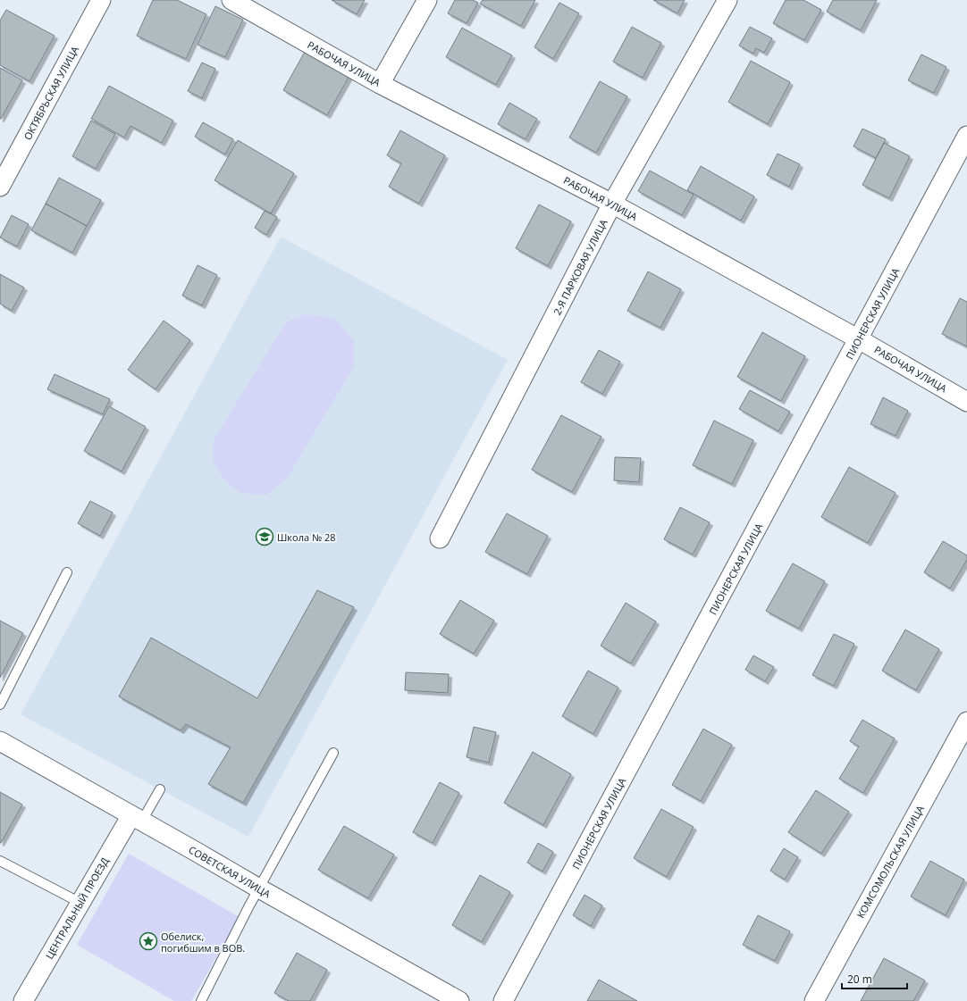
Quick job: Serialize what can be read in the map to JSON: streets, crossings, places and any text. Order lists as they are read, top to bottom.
{
  "streets": {
    "street": [
      "РАБОЧАЯ УЛИЦА",
      "ОКТЯБРЬСКАЯ УЛИЦА",
      "2-Я ПАРКОВАЯ УЛИЦА",
      "ПИОНЕРСКАЯ УЛИЦА",
      "КОМСОМОЛЬСКАЯ УЛИЦА",
      "СОВЕТСКАЯ УЛИЦА",
      "ЦЕНТРАЛЬНЫЙ ПРОЕЗД"
    ]
  },
  "crossings": [
    ["РАБОЧАЯ УЛИЦА", "2-Я ПАРКОВАЯ УЛИЦА"],
    ["РАБОЧАЯ УЛИЦА", "ПИОНЕРСКАЯ УЛИЦА"],
    ["СОВЕТСКАЯ УЛИЦА", "ЦЕНТРАЛЬНЫЙ ПРОЕЗД"]
  ],
  "places": {
    "school or university": ["Школа № 28"],
    "place": ["Обелиск, погибшим в ВОВ."]
  },
  "scale_bar": "20 m"
}
